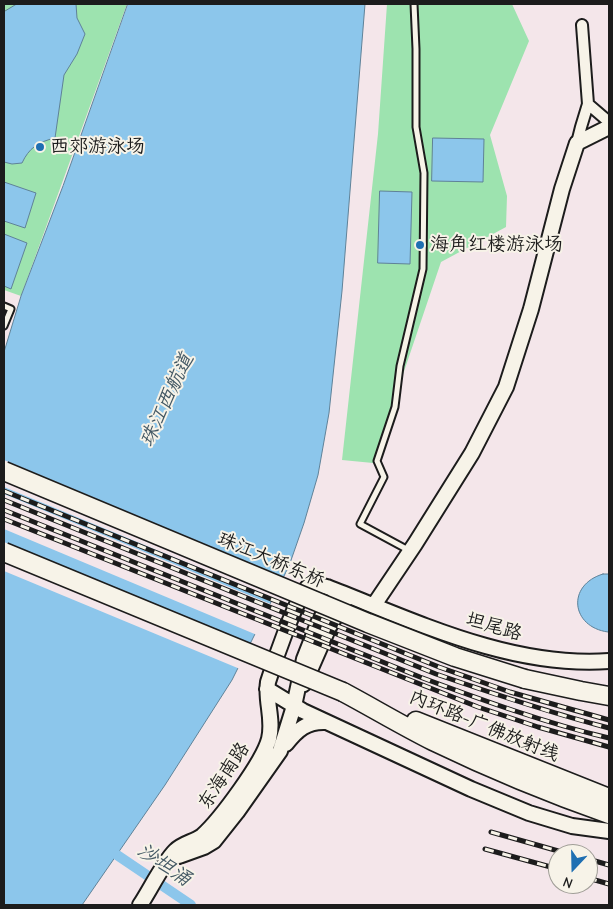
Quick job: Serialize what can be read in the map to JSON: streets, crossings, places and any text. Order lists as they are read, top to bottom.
{
  "streets": {
    "highway": ["珠江大桥东桥", "内环路-广佛放射线"],
    "street": ["坦尾路", "东海南路"]
  },
  "crossings": [
    ["坦尾路", "东海南路"]
  ],
  "water": ["珠江西航道", "沙坦涌"],
  "places": ["西郊游泳场", "海角红楼游泳场"],
  "north": "bottom"
}
